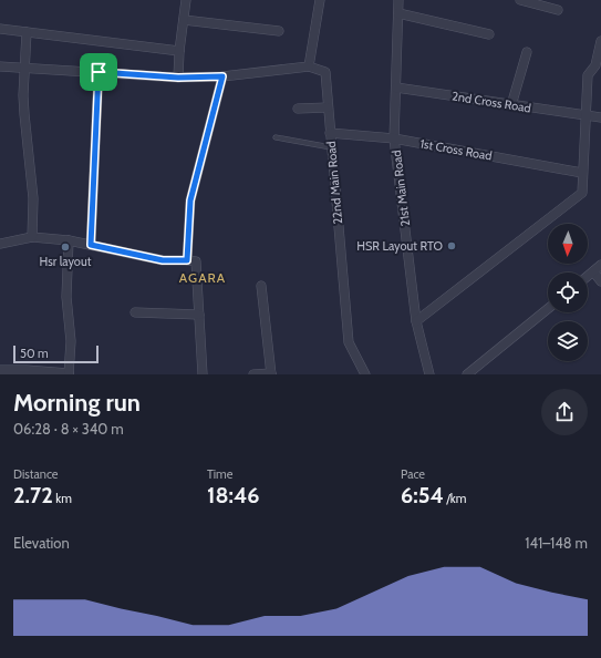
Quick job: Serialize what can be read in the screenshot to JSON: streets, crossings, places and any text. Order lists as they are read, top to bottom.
{
  "streets": {
    "street": [
      "2nd Cross Road",
      "1st Cross Road",
      "22nd Main Road",
      "21st Main Road"
    ]
  },
  "crossings": [
    ["2nd Cross Road", "21st Main Road"],
    ["1st Cross Road", "22nd Main Road"],
    ["1st Cross Road", "21st Main Road"]
  ],
  "districts": ["AGARA"],
  "places": ["HSR Layout RTO", "Hsr layout"],
  "scale_bar": "50 m",
  "north": "bottom",
  "page": {
    "scale": "50 m",
    "heading": ["Morning run", "06:28 · 8 × 340 m"],
    "stats": [
      ["Distance", "2.72 km"],
      ["Time", "18:46"],
      ["Pace", "6:54 /km"]
    ],
    "chart": ["Elevation", "141–148 m"]
  }
}
